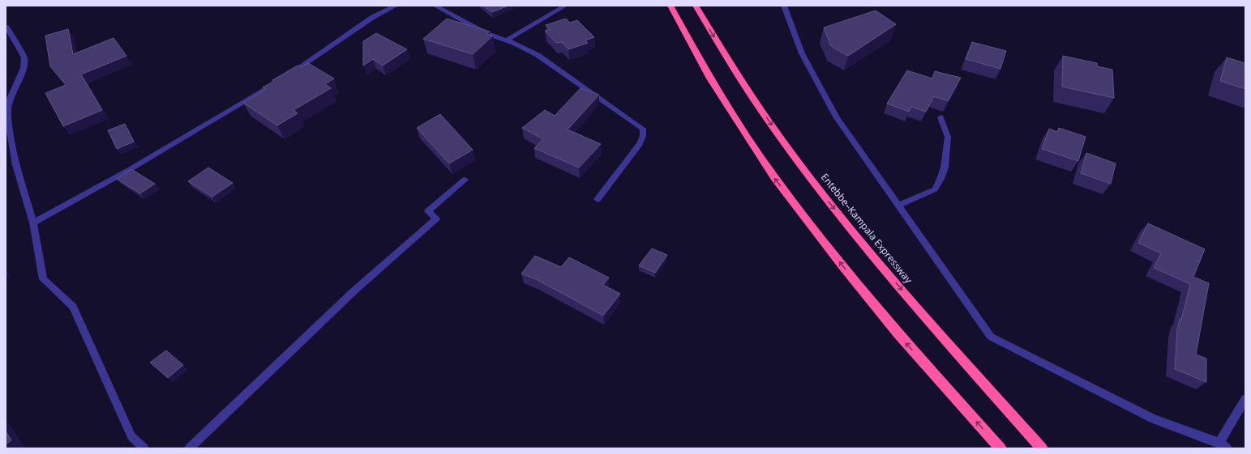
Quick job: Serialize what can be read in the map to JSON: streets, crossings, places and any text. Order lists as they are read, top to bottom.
{
  "streets": {
    "highway": ["Entebbe–Kampala Expressway"]
  }
}
